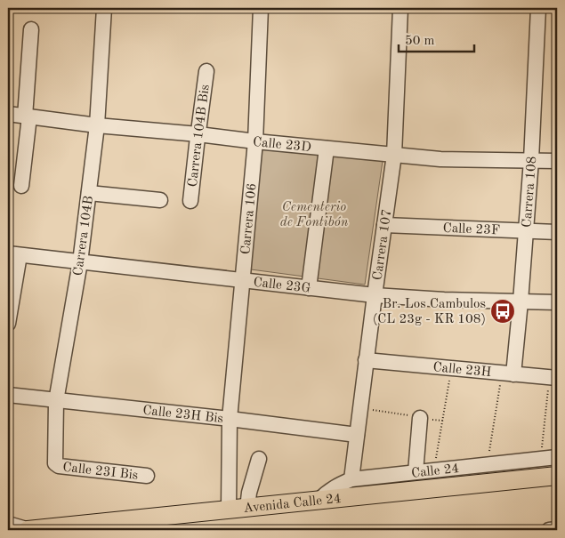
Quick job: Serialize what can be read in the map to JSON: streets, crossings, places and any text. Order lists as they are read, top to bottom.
{
  "streets": {
    "main road": ["Avenida Calle 24"],
    "street": [
      "Carrera 104B Bis",
      "Calle 23D",
      "Carrera 108",
      "Carrera 106",
      "Calle 23F",
      "Carrera 104B",
      "Carrera 107",
      "Calle 23G",
      "Calle 23H",
      "Calle 23H Bis",
      "Calle 23I Bis",
      "Calle 24"
    ]
  },
  "crossings": [
    ["Carrera 104B Bis", "Calle 23D"],
    ["Calle 23D", "Carrera 108"],
    ["Calle 23D", "Carrera 106"],
    ["Calle 23D", "Carrera 104B"],
    ["Calle 23D", "Carrera 107"],
    ["Carrera 108", "Calle 23F"],
    ["Carrera 108", "Calle 23G"],
    ["Carrera 108", "Calle 23H"],
    ["Carrera 106", "Calle 23G"],
    ["Carrera 106", "Calle 23H Bis"],
    ["Carrera 106", "Avenida Calle 24"],
    ["Calle 23F", "Carrera 107"],
    ["Carrera 104B", "Calle 23G"],
    ["Carrera 104B", "Calle 23H Bis"],
    ["Carrera 104B", "Calle 23I Bis"],
    ["Carrera 107", "Calle 23G"],
    ["Carrera 107", "Calle 23H"],
    ["Carrera 107", "Calle 23H Bis"],
    ["Carrera 107", "Calle 24"],
    ["Calle 24", "Avenida Calle 24"]
  ],
  "parks": ["Cementerio de Fontibón"],
  "places": {
    "bus stop": ["Br. Los Cambulos (CL 23g - KR 108)"]
  },
  "scale_bar": "50 m"
}
